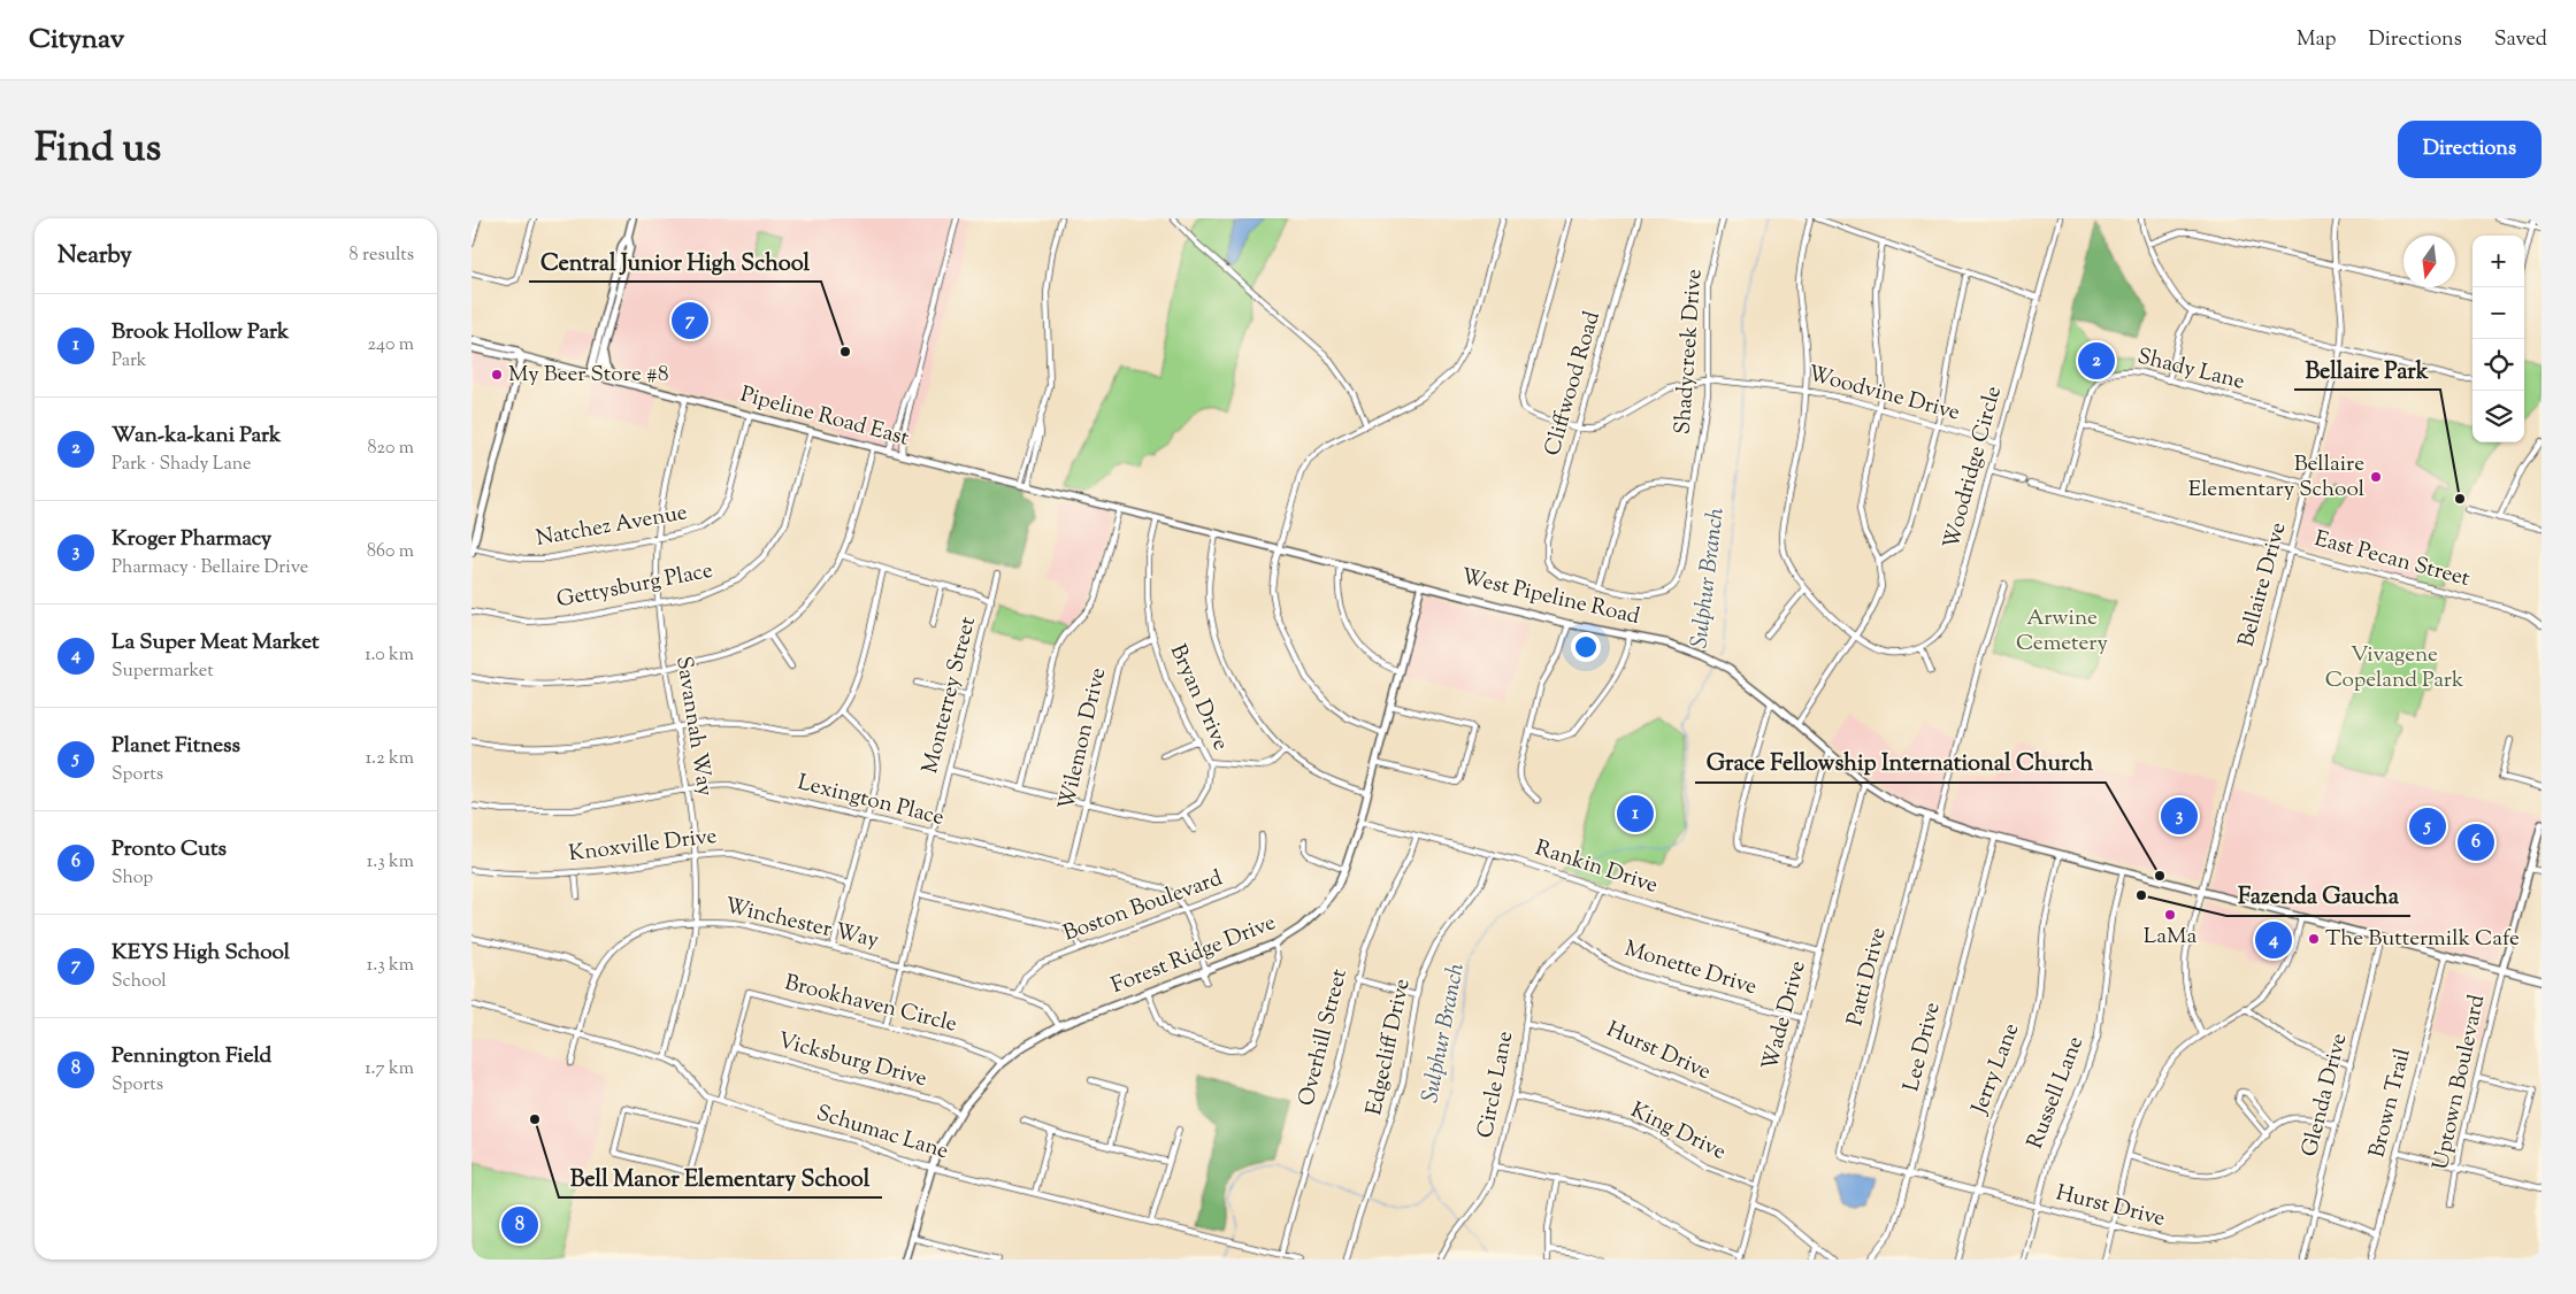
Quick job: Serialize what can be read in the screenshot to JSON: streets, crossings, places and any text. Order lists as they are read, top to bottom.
{
  "streets": {
    "main road": ["Pipeline Road East", "West Pipeline Road", "Forest Ridge Drive"],
    "street": [
      "Shadycreek Drive",
      "Shady Lane",
      "Cliffwood Road",
      "Woodvine Drive",
      "Woodridge Circle",
      "Natchez Avenue",
      "East Pecan Street",
      "Bellaire Drive",
      "Gettysburg Place",
      "Monterrey Street",
      "Bryan Drive",
      "Savannah Way",
      "Wilemon Drive",
      "Lexington Place",
      "Knoxville Drive",
      "Rankin Drive",
      "Boston Boulevard",
      "Winchester Way",
      "Monette Drive",
      "Patti Drive",
      "Brookhaven Circle",
      "Wade Drive",
      "Overhill Street",
      "Edgecliff Drive",
      "Lee Drive",
      "Hurst Drive",
      "Vicksburg Drive",
      "Jerry Lane",
      "Uptown Boulevard",
      "Circle Lane",
      "Russell Lane",
      "Glenda Drive",
      "Brown Trail",
      "King Drive",
      "Schumac Lane"
    ]
  },
  "crossings": [
    ["Shadycreek Drive", "Cliffwood Road"],
    ["Shadycreek Drive", "Woodvine Drive"],
    ["Shady Lane", "East Pecan Street"],
    ["Shady Lane", "Bellaire Drive"],
    ["Cliffwood Road", "Woodvine Drive"],
    ["Woodvine Drive", "Woodridge Circle"],
    ["Pipeline Road East", "Natchez Avenue"],
    ["Pipeline Road East", "Gettysburg Place"],
    ["Pipeline Road East", "West Pipeline Road"],
    ["Pipeline Road East", "Savannah Way"],
    ["Natchez Avenue", "Savannah Way"],
    ["East Pecan Street", "Bellaire Drive"],
    ["Bellaire Drive", "West Pipeline Road"],
    ["Gettysburg Place", "Savannah Way"],
    ["West Pipeline Road", "Bryan Drive"],
    ["West Pipeline Road", "Forest Ridge Drive"],
    ["West Pipeline Road", "Patti Drive"],
    ["West Pipeline Road", "Wade Drive"],
    ["West Pipeline Road", "Lee Drive"],
    ["West Pipeline Road", "Jerry Lane"],
    ["West Pipeline Road", "Uptown Boulevard"],
    ["West Pipeline Road", "Russell Lane"],
    ["West Pipeline Road", "Glenda Drive"],
    ["West Pipeline Road", "Brown Trail"],
    ["Monterrey Street", "Lexington Place"],
    ["Monterrey Street", "Winchester Way"],
    ["Monterrey Street", "Brookhaven Circle"],
    ["Bryan Drive", "Wilemon Drive"],
    ["Savannah Way", "Lexington Place"],
    ["Savannah Way", "Knoxville Drive"],
    ["Savannah Way", "Winchester Way"],
    ["Savannah Way", "Schumac Lane"],
    ["Wilemon Drive", "Lexington Place"],
    ["Lexington Place", "Boston Boulevard"],
    ["Lexington Place", "Forest Ridge Drive"],
    ["Rankin Drive", "Forest Ridge Drive"],
    ["Rankin Drive", "Wade Drive"],
    ["Rankin Drive", "Overhill Street"],
    ["Rankin Drive", "Edgecliff Drive"],
    ["Rankin Drive", "Circle Lane"],
    ["Boston Boulevard", "Winchester Way"],
    ["Winchester Way", "Forest Ridge Drive"],
    ["Winchester Way", "Schumac Lane"],
    ["Forest Ridge Drive", "Brookhaven Circle"],
    ["Forest Ridge Drive", "Vicksburg Drive"],
    ["Forest Ridge Drive", "Schumac Lane"],
    ["Monette Drive", "Wade Drive"],
    ["Monette Drive", "Circle Lane"],
    ["Patti Drive", "Hurst Drive"],
    ["Brookhaven Circle", "Vicksburg Drive"],
    ["Wade Drive", "Hurst Drive"],
    ["Wade Drive", "King Drive"],
    ["Overhill Street", "Schumac Lane"],
    ["Lee Drive", "Hurst Drive"],
    ["Hurst Drive", "Jerry Lane"],
    ["Hurst Drive", "Circle Lane"],
    ["Hurst Drive", "Russell Lane"],
    ["Hurst Drive", "Glenda Drive"],
    ["Hurst Drive", "Brown Trail"],
    ["Circle Lane", "King Drive"]
  ],
  "water": ["Sulphur Branch"],
  "parks": ["Arwine Cemetery", "Vivagene Copeland Park"],
  "places": [
    "Central Junior High School",
    "My Beer Store #8",
    "Bellaire Elementary School",
    "Bellaire Park",
    "Grace Fellowship International Church",
    "Fazenda Gaucha",
    "LaMa",
    "The Buttermilk Cafe",
    "Bell Manor Elementary School"
  ],
  "north": "bottom",
  "page": {
    "header": "Citynav",
    "nav": ["Map", "Directions", "Saved"],
    "title": "Find us",
    "buttons": "Directions",
    "heading": ["Nearby", "8 results"],
    "map_buttons": ["+", "−"],
    "list": [
      {
        "mark": "1",
        "name": "Brook Hollow Park",
        "note": "Park",
        "value": "240 m"
      },
      {
        "mark": "2",
        "name": "Wan-ka-kani Park",
        "note": "Park · Shady Lane",
        "value": "820 m"
      },
      {
        "mark": "3",
        "name": "Kroger Pharmacy",
        "note": "Pharmacy · Bellaire Drive",
        "value": "860 m"
      },
      {
        "mark": "4",
        "name": "La Super Meat Market",
        "note": "Supermarket",
        "value": "1.0 km"
      },
      {
        "mark": "5",
        "name": "Planet Fitness",
        "note": "Sports",
        "value": "1.2 km"
      },
      {
        "mark": "6",
        "name": "Pronto Cuts",
        "note": "Shop",
        "value": "1.3 km"
      },
      {
        "mark": "7",
        "name": "KEYS High School",
        "note": "School",
        "value": "1.3 km"
      },
      {
        "mark": "8",
        "name": "Pennington Field",
        "note": "Sports",
        "value": "1.7 km"
      }
    ],
    "pins": [
      "7",
      "2",
      "1",
      "3",
      "5",
      "6",
      "4",
      "8"
    ]
  }
}
